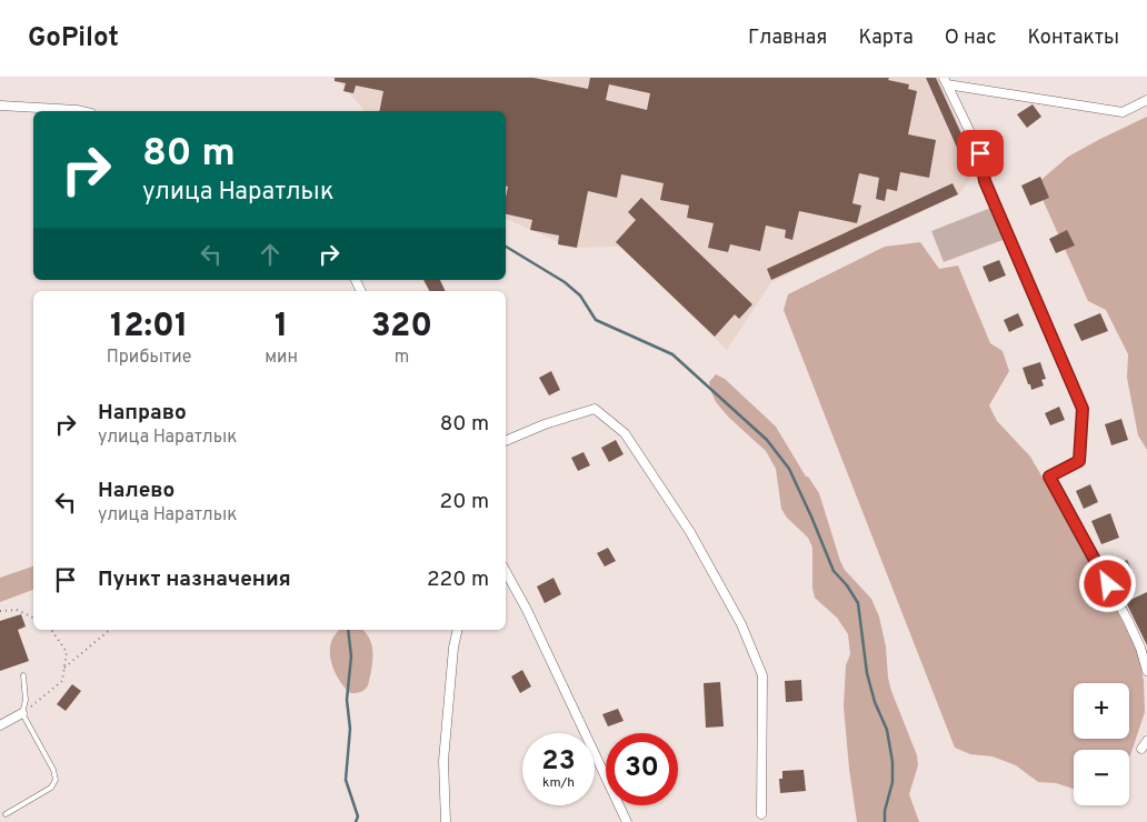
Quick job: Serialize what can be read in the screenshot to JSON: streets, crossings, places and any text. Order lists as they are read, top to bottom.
{
  "page": {
    "header": "GoPilot",
    "nav": [
      "Главная",
      "Карта",
      "О нас",
      "Контакты"
    ],
    "turn": ["80 m", "улица Наратлык"],
    "eta": [
      "12:01",
      "Прибытие",
      "1",
      "мин",
      "320",
      "m"
    ],
    "list": [
      {
        "name": "Направо",
        "note": "улица Наратлык",
        "value": "80 m"
      },
      {
        "name": "Налево",
        "note": "улица Наратлык",
        "value": "20 m"
      },
      {
        "name": "Пункт назначения",
        "value": "220 m"
      }
    ],
    "map_buttons": ["+", "−"],
    "speed": "23 km/h",
    "limit": "30"
  }
}
